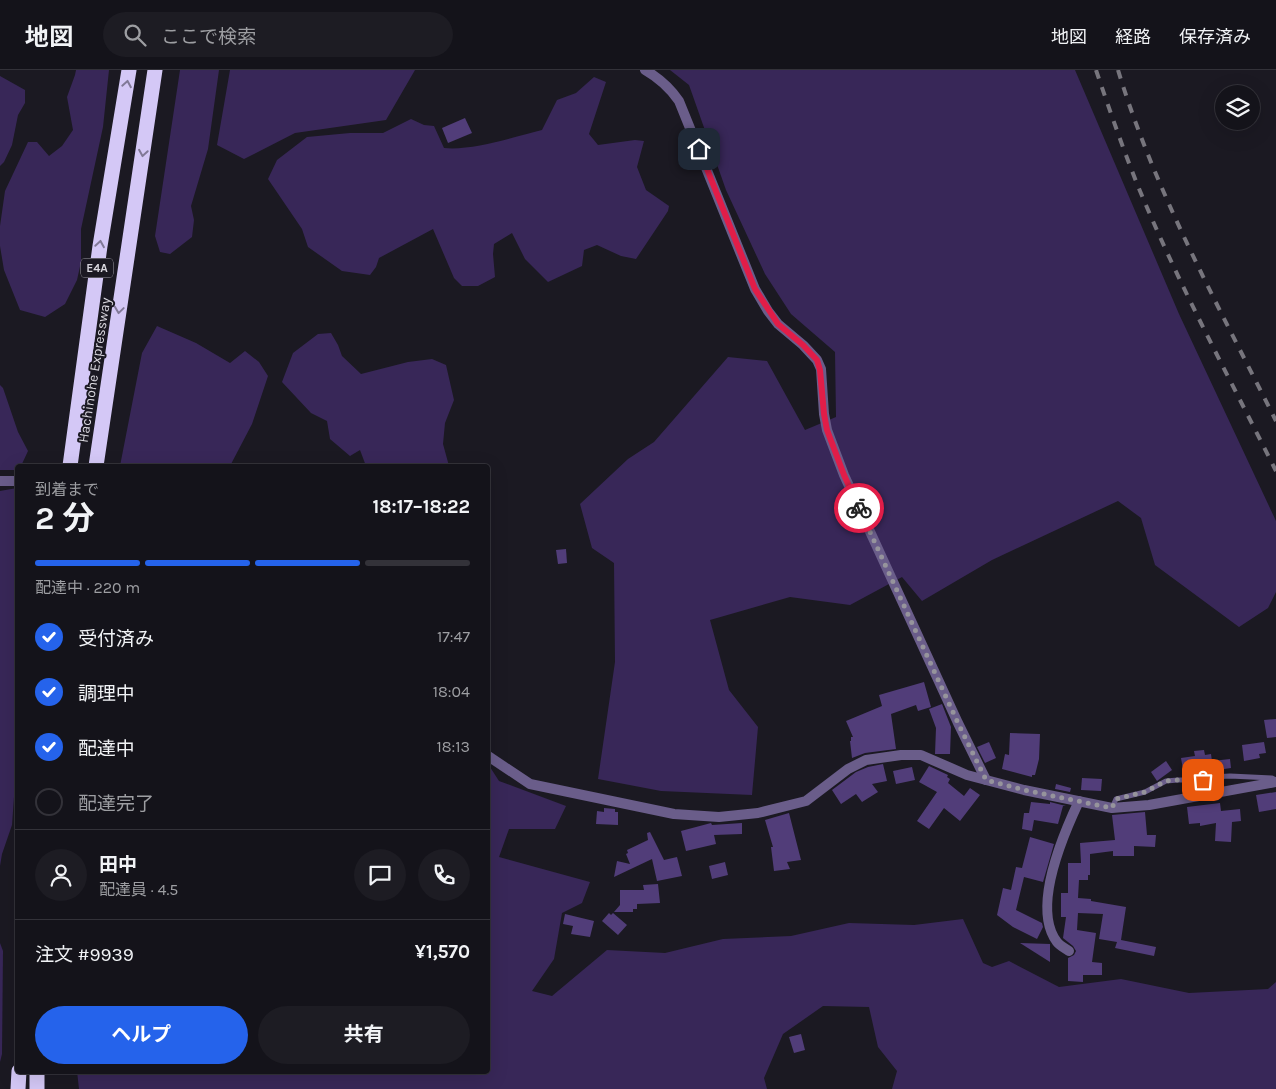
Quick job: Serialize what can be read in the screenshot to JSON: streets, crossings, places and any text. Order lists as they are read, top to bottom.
{
  "streets": {
    "highway": ["E4A", "Hachinohe Expressway"]
  },
  "page": {
    "header": "地図",
    "search": "ここで検索",
    "nav": ["地図", "経路", "保存済み"],
    "heading": ["2 分", "到着まで", "18:17–18:22"],
    "panel": [
      "田中",
      "配達員 · 4.5",
      "注文 #9939",
      "¥1,570"
    ],
    "bar": "配達中 · 220 m",
    "list": [
      ["受付済み", "17:47"],
      ["調理中", "18:04"],
      ["配達中", "18:13"],
      "配達完了"
    ],
    "buttons": ["ヘルプ", "共有"]
  }
}
